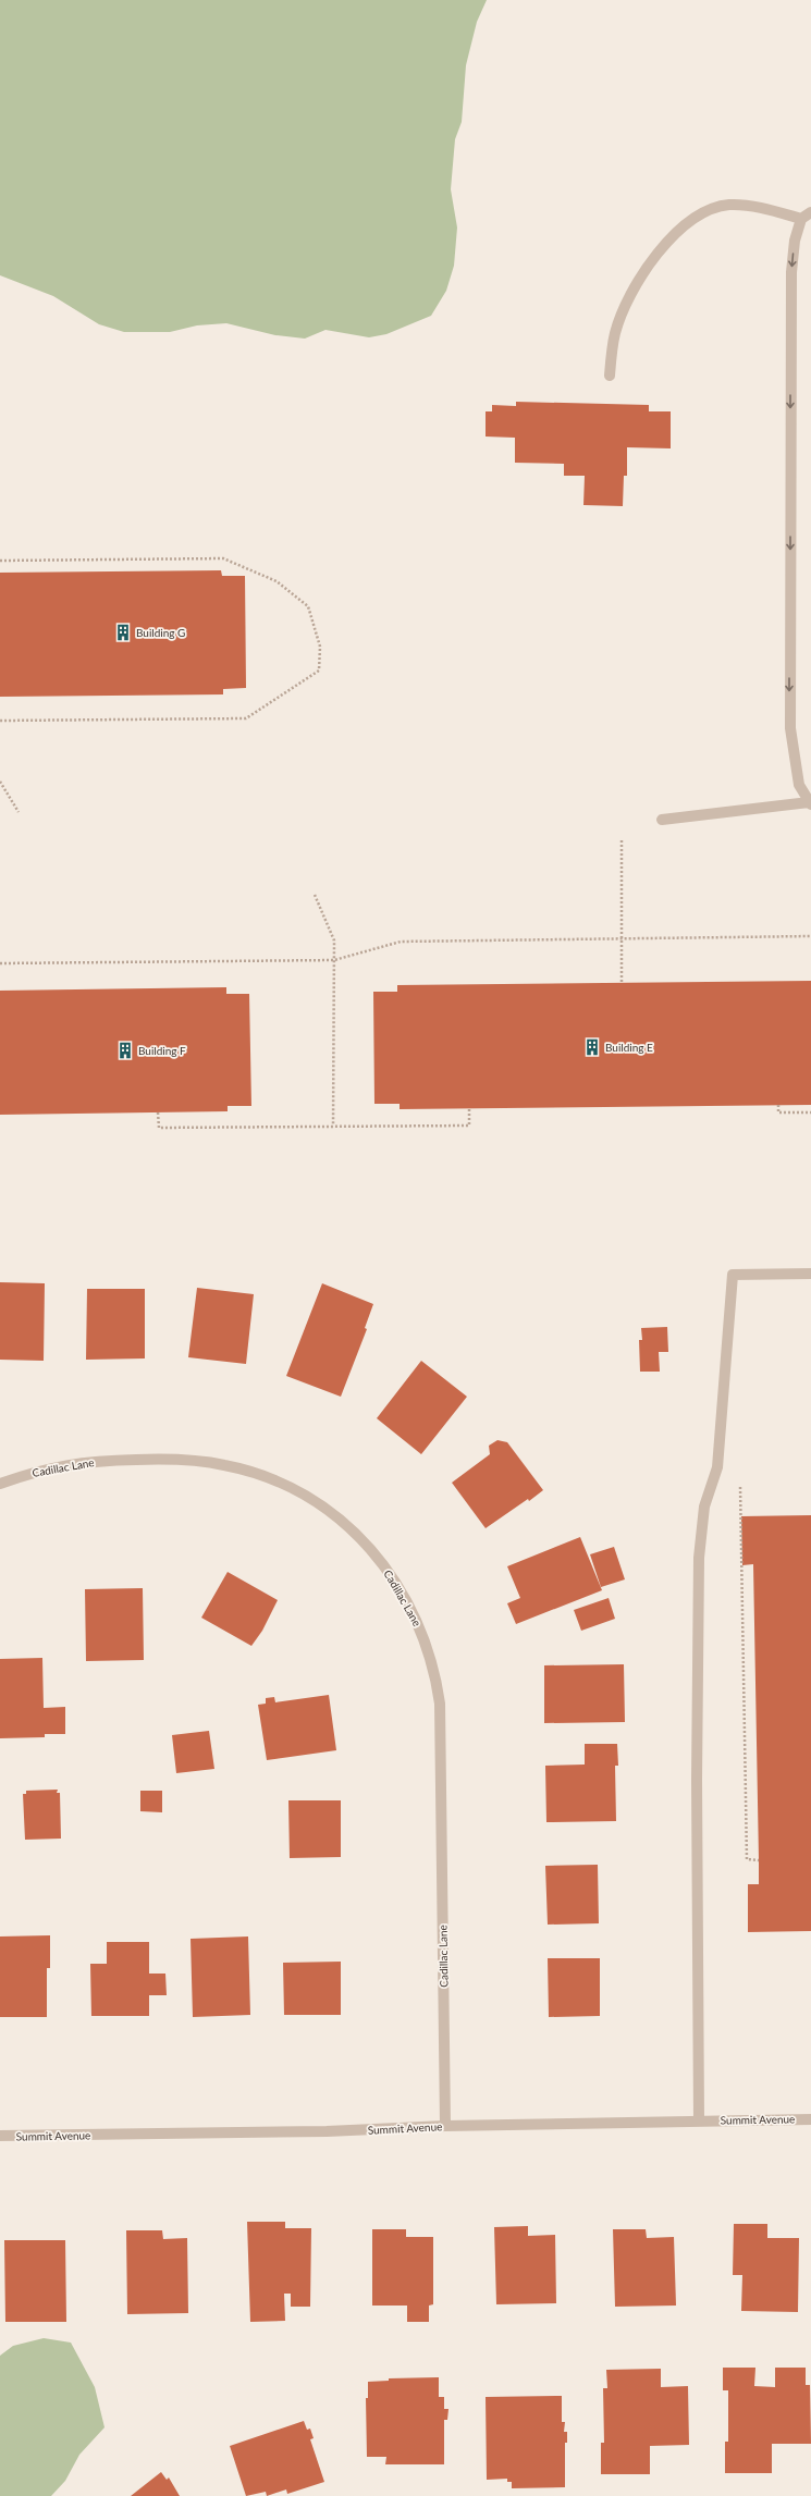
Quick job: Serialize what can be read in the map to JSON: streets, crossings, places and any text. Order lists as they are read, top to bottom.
{
  "streets": {
    "street": ["Cadillac Lane", "Summit Avenue"]
  },
  "crossings": [
    ["Cadillac Lane", "Summit Avenue"]
  ],
  "places": {
    "building": ["Building G", "Building E", "Building F"]
  }
}
